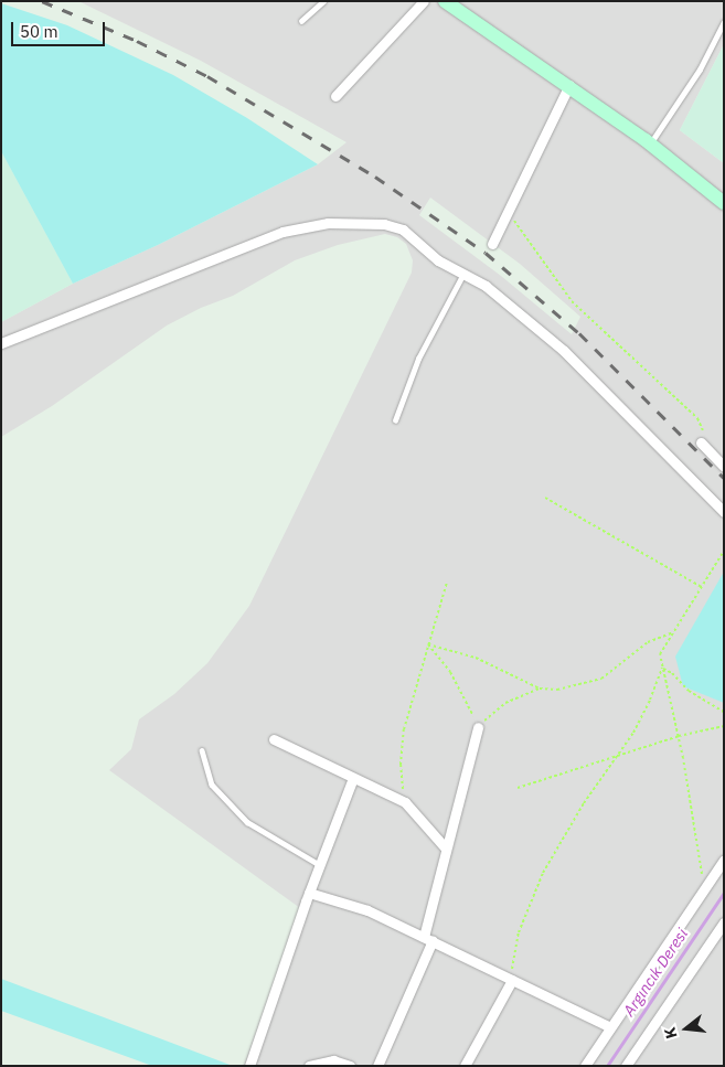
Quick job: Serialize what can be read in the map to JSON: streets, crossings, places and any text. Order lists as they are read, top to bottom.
{
  "water": ["Argıncık Deresi"],
  "scale_bar": "50 m",
  "north": "left"
}
